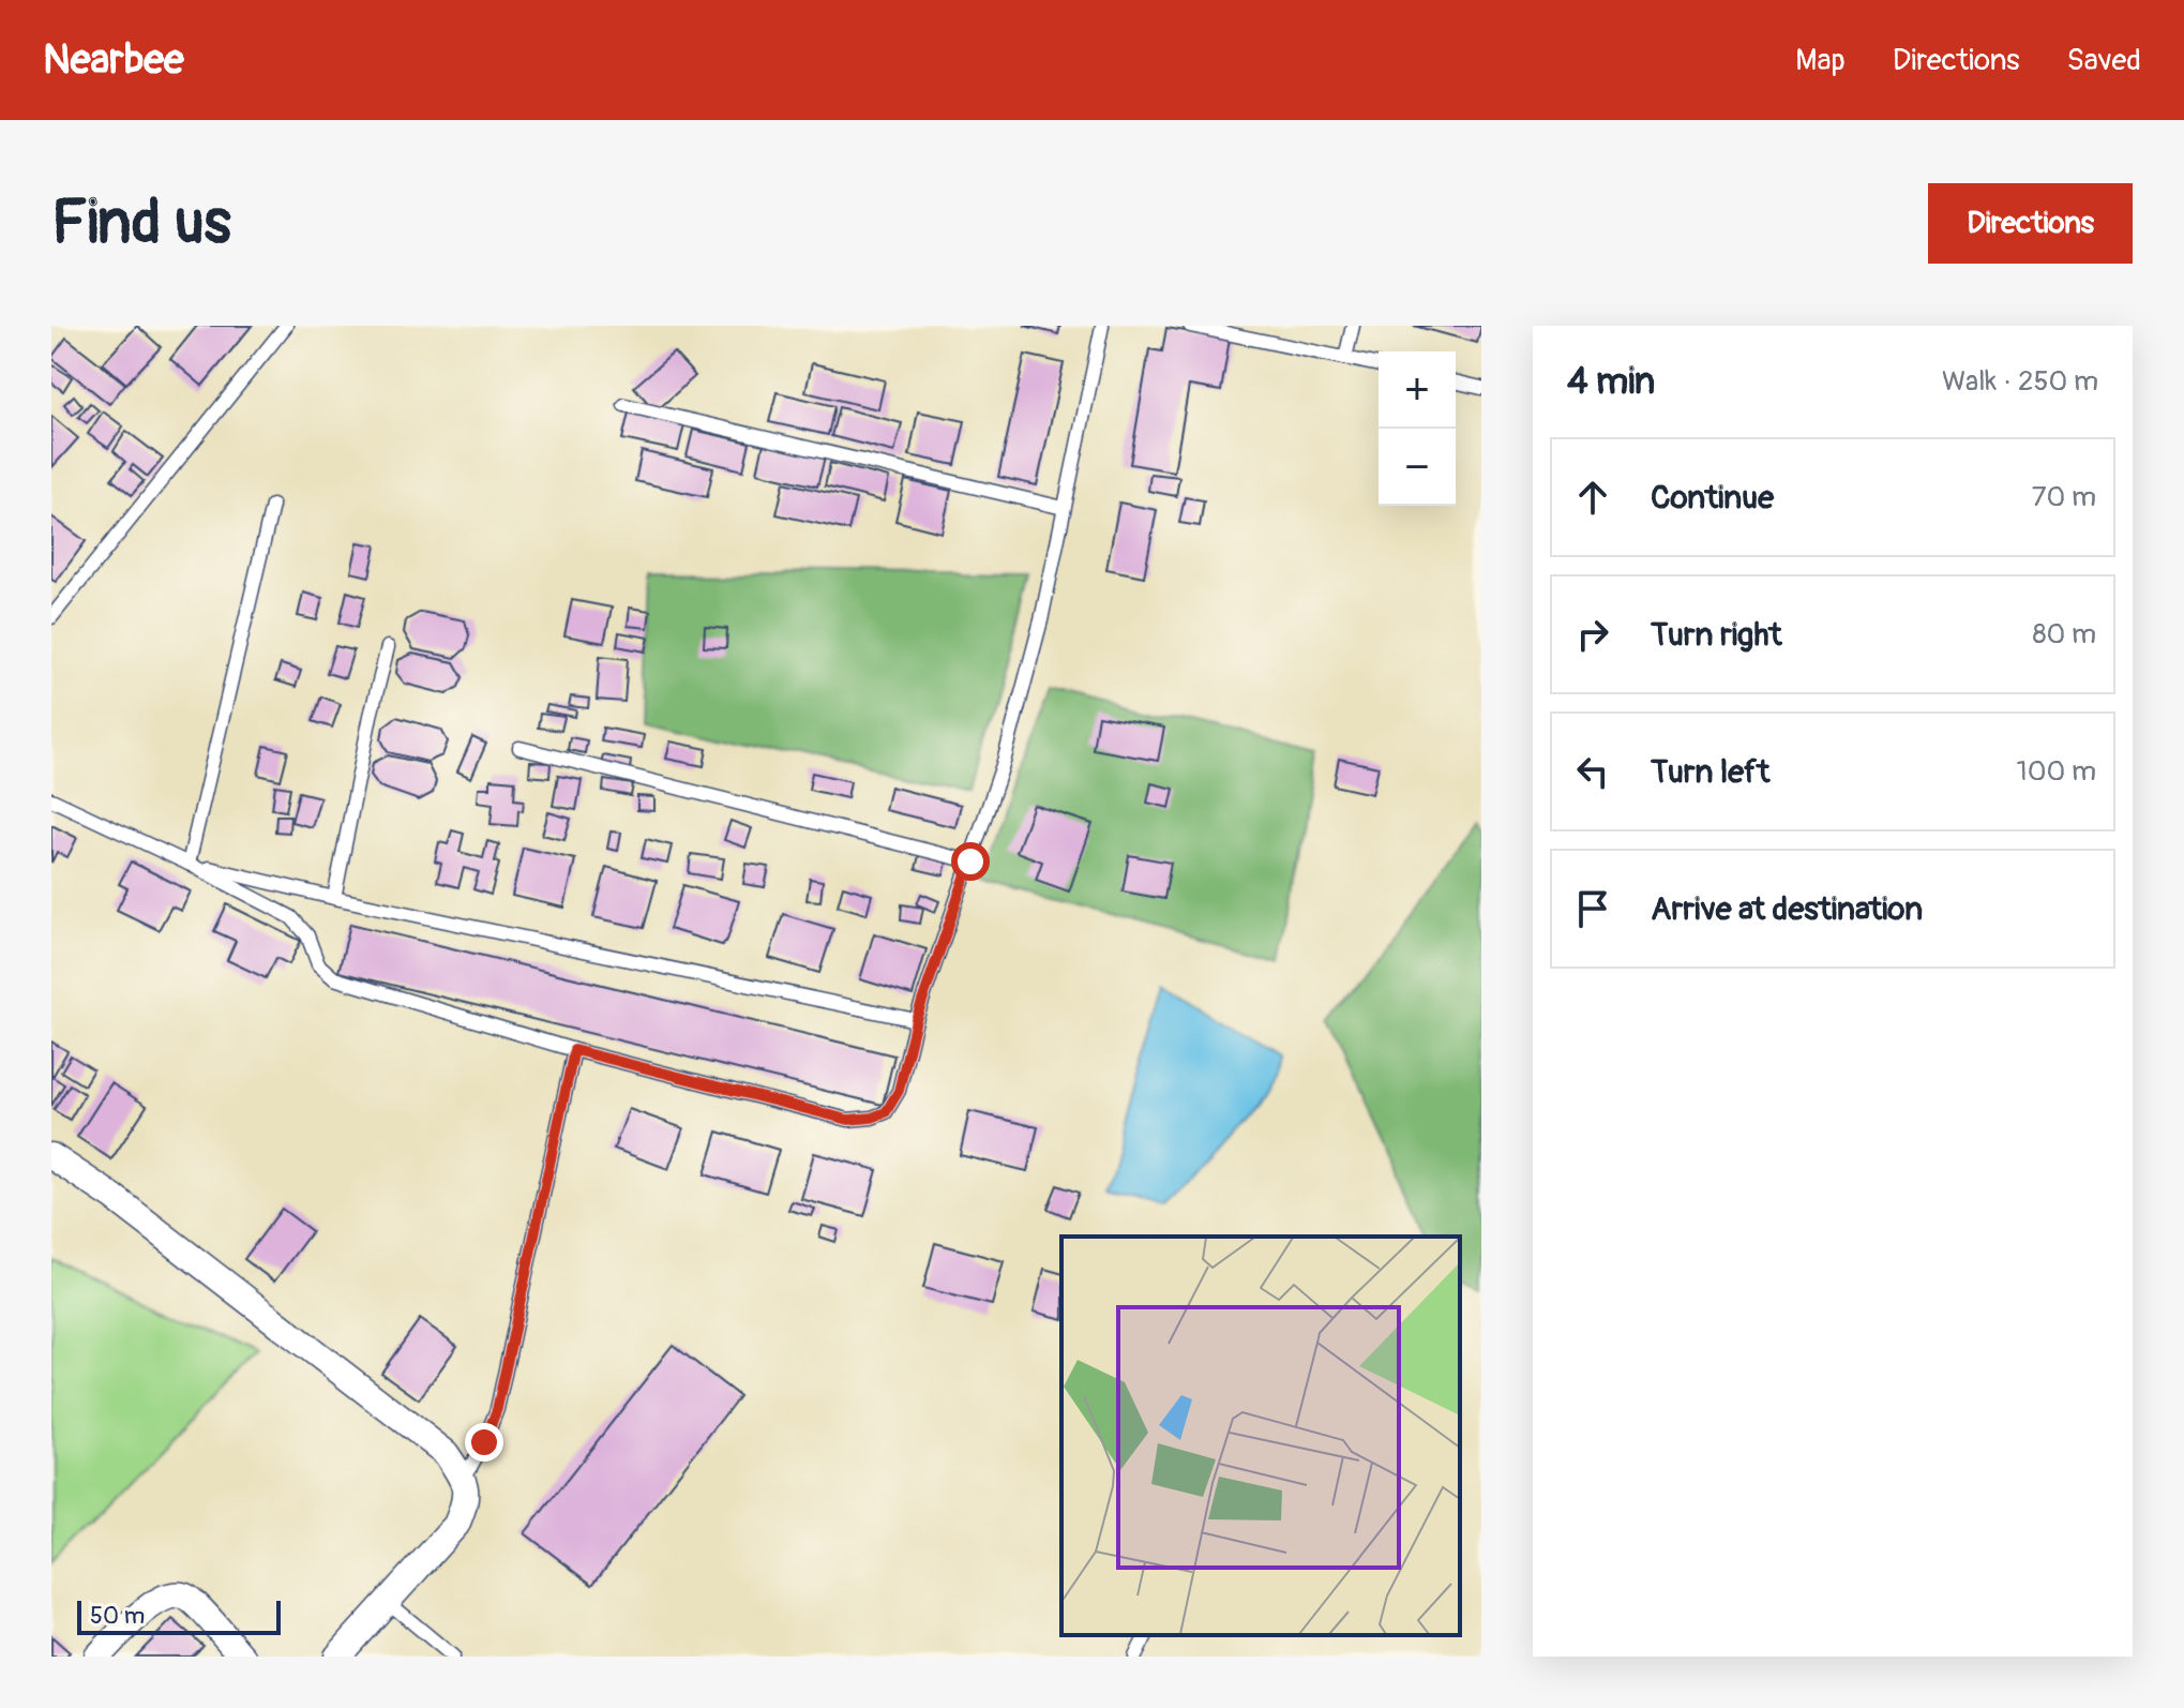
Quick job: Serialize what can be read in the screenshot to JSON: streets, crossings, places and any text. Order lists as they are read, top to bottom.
{
  "scale_bar": "50 m",
  "page": {
    "header": "Nearbee",
    "nav": ["Map", "Directions", "Saved"],
    "buttons": "Directions",
    "title": "Find us",
    "heading": ["4 min", "Walk · 250 m"],
    "map_buttons": ["+", "−"],
    "list": [
      ["Continue", "70 m"],
      ["Turn right", "80 m"],
      ["Turn left", "100 m"],
      "Arrive at destination"
    ],
    "scale": "50 m"
  }
}
